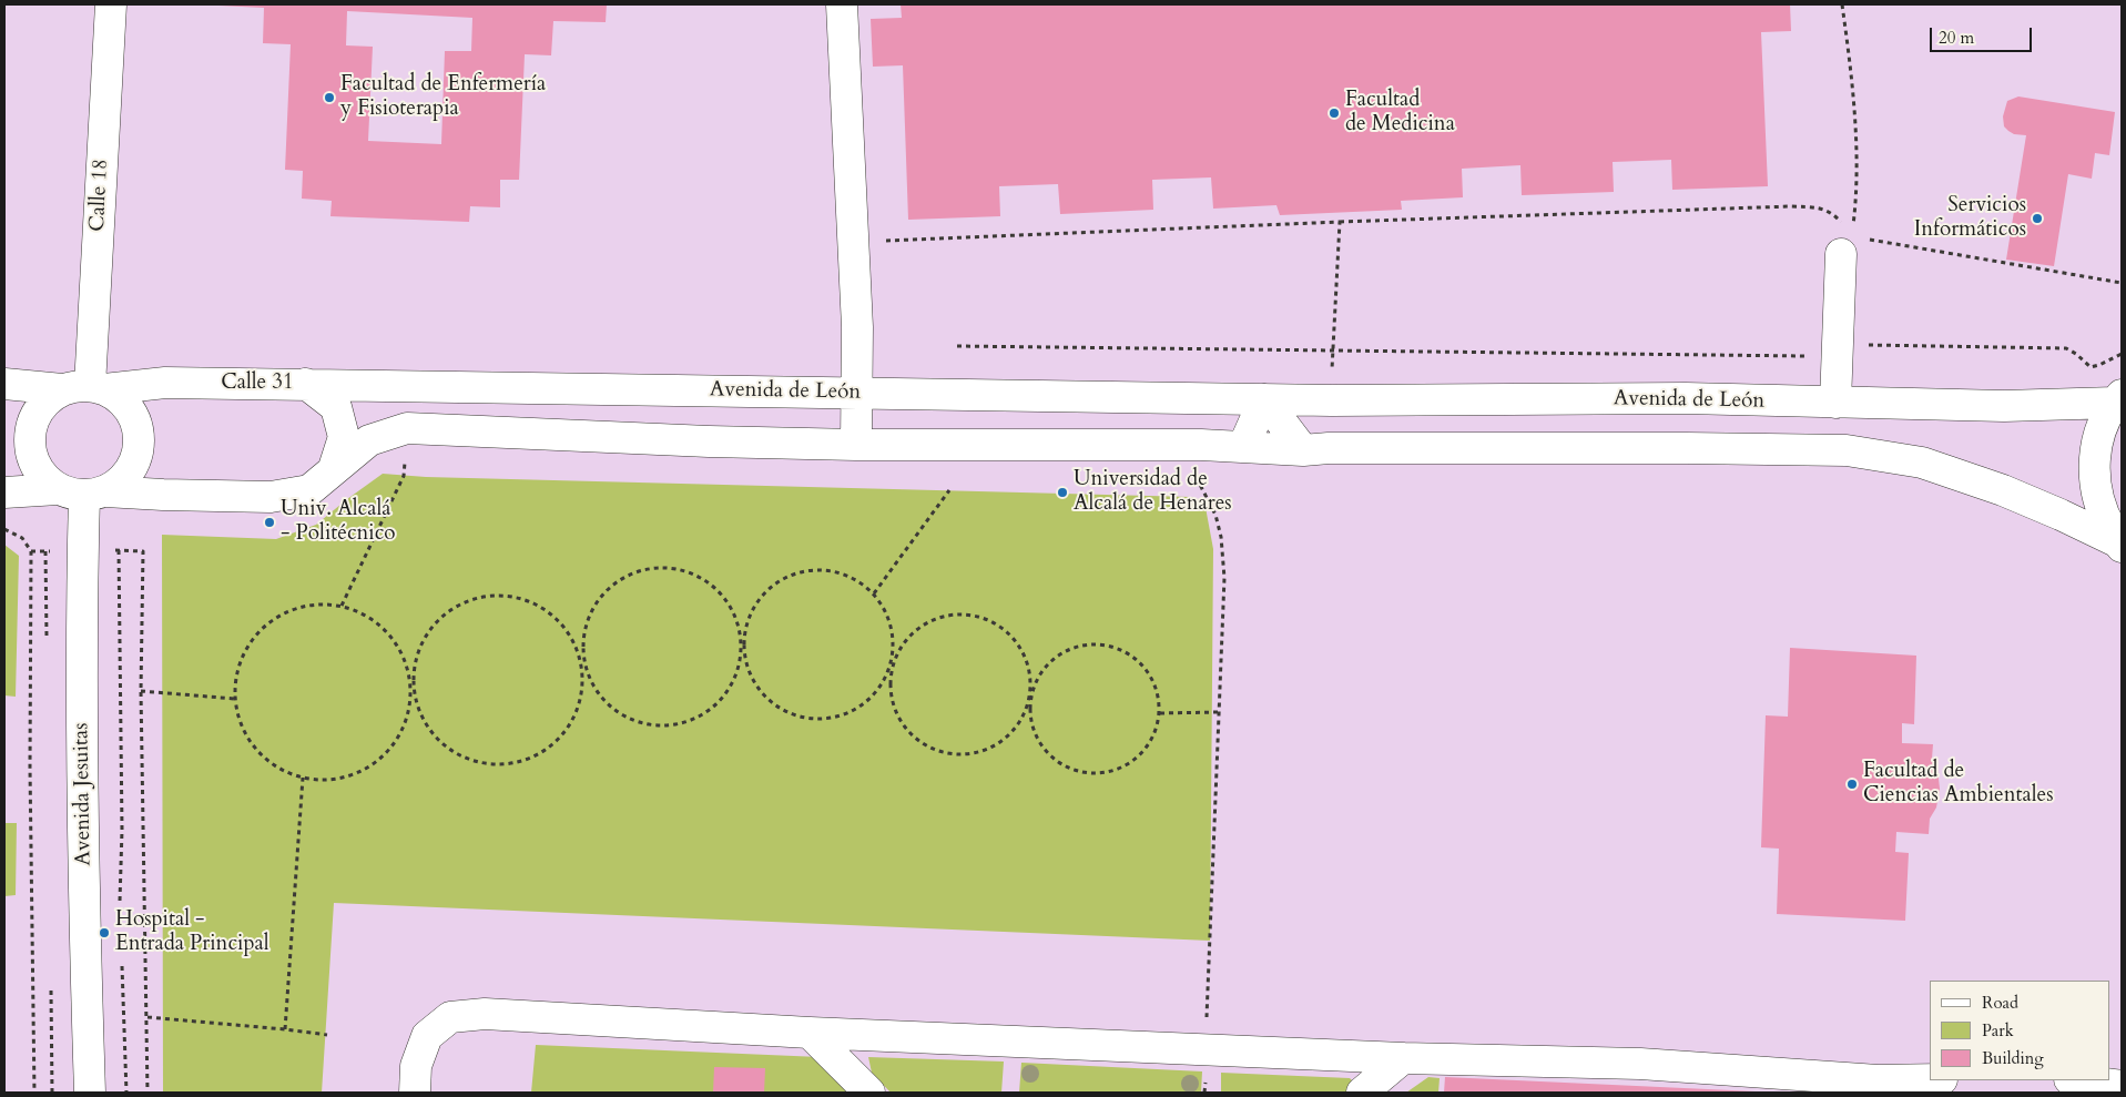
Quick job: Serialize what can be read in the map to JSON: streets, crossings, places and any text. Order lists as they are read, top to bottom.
{
  "streets": {
    "street": [
      "Calle 18",
      "Calle 31",
      "Avenida de León",
      "Avenida Jesuitas"
    ]
  },
  "crossings": [
    ["Calle 18", "Calle 31"],
    ["Calle 18", "Avenida Jesuitas"],
    ["Calle 31", "Avenida de León"],
    ["Calle 31", "Avenida Jesuitas"]
  ],
  "places": [
    "Facultad de Enfermería y Fisioterapia",
    "Facultad de Medicina",
    "Servicios Informáticos",
    "Universidad de Alcalá de Henares",
    "Univ. Alcalá - Politécnico",
    "Facultad de Ciencias Ambientales",
    "Hospital - Entrada Principal"
  ],
  "legend": ["Road", "Park", "Building"],
  "scale_bar": "20 m"
}
